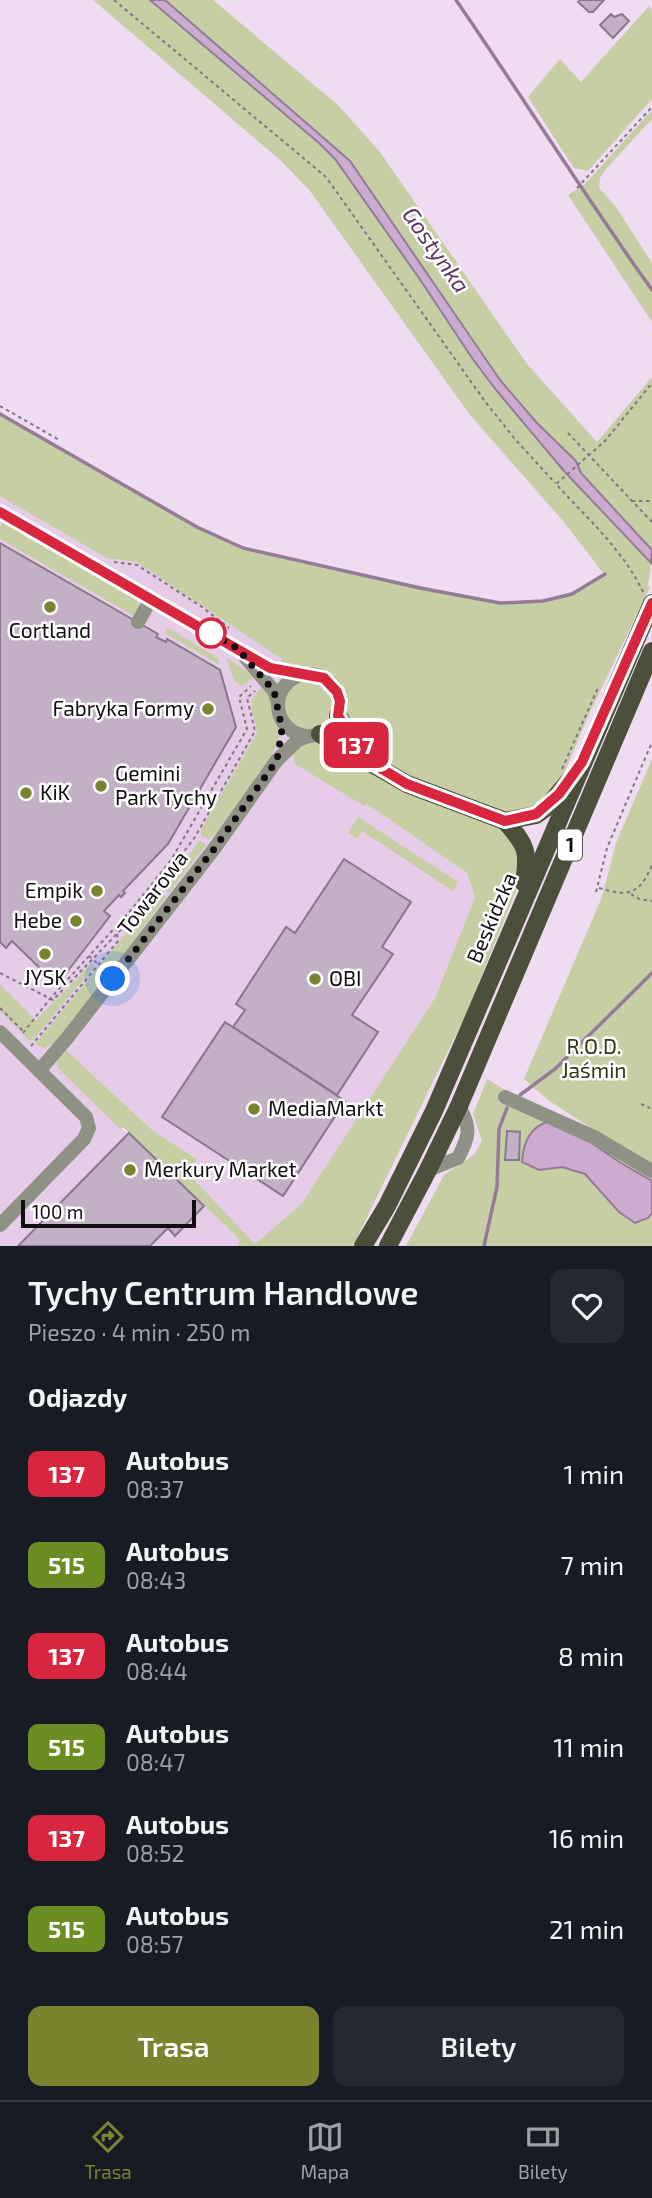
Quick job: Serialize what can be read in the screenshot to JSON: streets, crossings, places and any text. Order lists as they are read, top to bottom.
{
  "streets": {
    "main road": ["1", "Beskidzka"],
    "street": ["Towarowa"]
  },
  "water": ["Gostynka"],
  "parks": ["R.O.D. Jaśmin"],
  "places": [
    "Cortland",
    "Fabryka Formy",
    "Gemini Park Tychy",
    "KiK",
    "Empik",
    "Hebe",
    "JYSK",
    "OBI",
    "MediaMarkt",
    "Merkury Market"
  ],
  "lines": ["bus line 137"],
  "scale_bar": "100 m",
  "page": {
    "on_map": "137",
    "scale": "100 m",
    "heading": [
      ["Tychy Centrum Handlowe", "Pieszo · 4 min · 250 m"],
      "Odjazdy"
    ],
    "list": [
      {
        "mark": "137",
        "name": "Autobus",
        "note": "08:37",
        "value": "1 min"
      },
      {
        "mark": "515",
        "name": "Autobus",
        "note": "08:43",
        "value": "7 min"
      },
      {
        "mark": "137",
        "name": "Autobus",
        "note": "08:44",
        "value": "8 min"
      },
      {
        "mark": "515",
        "name": "Autobus",
        "note": "08:47",
        "value": "11 min"
      },
      {
        "mark": "137",
        "name": "Autobus",
        "note": "08:52",
        "value": "16 min"
      },
      {
        "mark": "515",
        "name": "Autobus",
        "note": "08:57",
        "value": "21 min"
      }
    ],
    "buttons": ["Trasa", "Bilety"],
    "tabs": ["Trasa", "Mapa", "Bilety"]
  }
}
